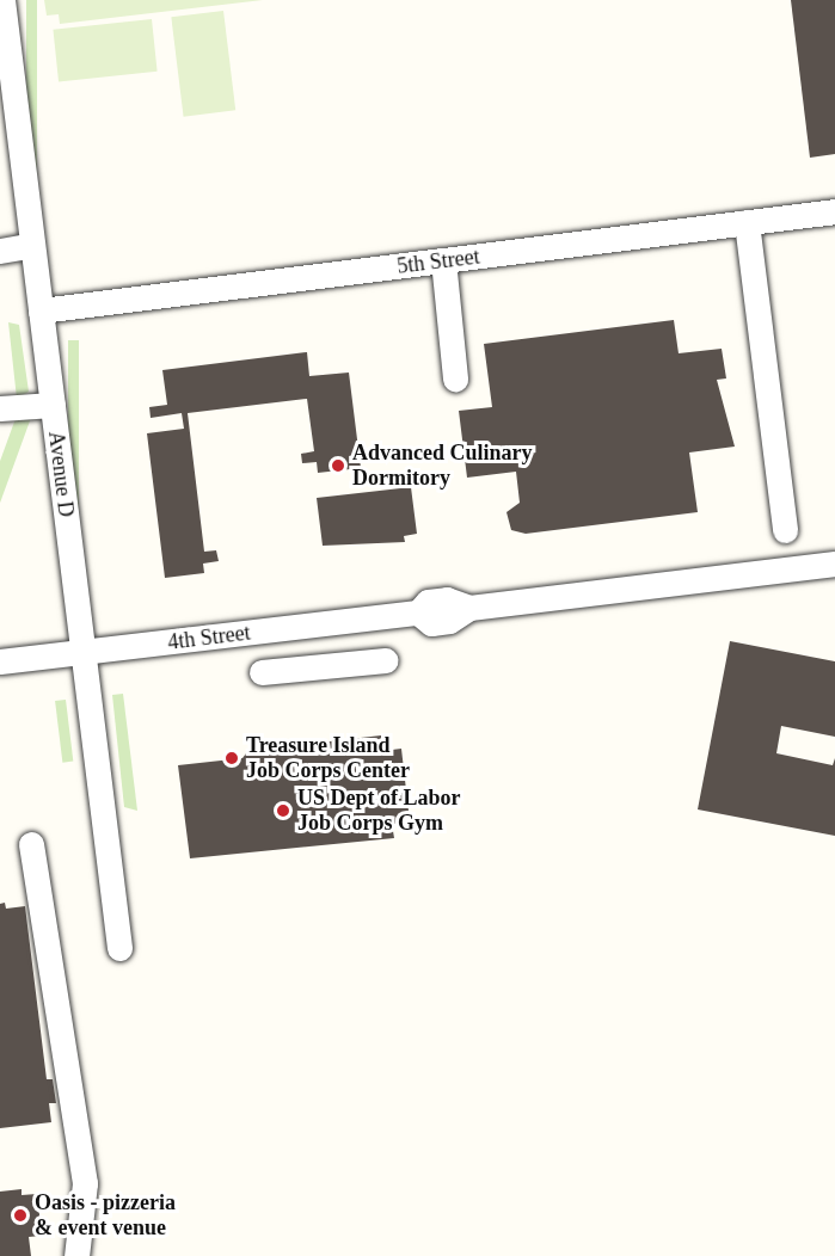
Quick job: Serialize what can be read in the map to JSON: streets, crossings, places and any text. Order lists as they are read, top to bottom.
{
  "streets": {
    "street": ["5th Street", "Avenue D", "4th Street"]
  },
  "crossings": [
    ["5th Street", "Avenue D"],
    ["Avenue D", "4th Street"]
  ],
  "places": [
    "Advanced Culinary Dormitory",
    "Treasure Island Job Corps Center",
    "US Dept of Labor Job Corps Gym",
    "Oasis - pizzeria & event venue"
  ]
}
